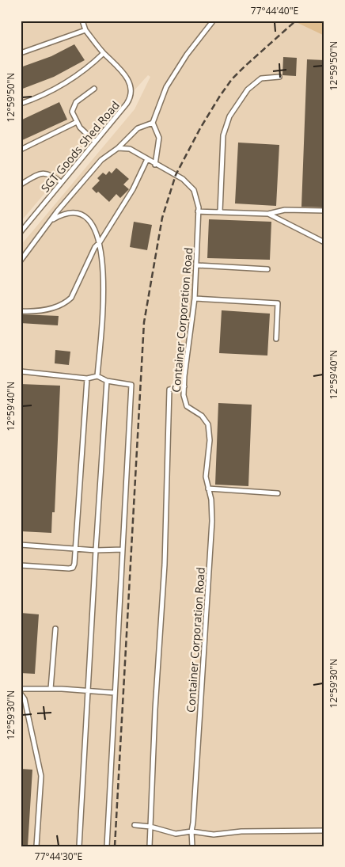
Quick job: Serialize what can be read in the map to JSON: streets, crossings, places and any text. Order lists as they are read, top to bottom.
{
  "streets": {
    "lane": ["SGT Goods Shed Road", "Container Corporation Road"]
  },
  "coordinates": [
    "77°44'40\"E",
    "12°59'50\"N",
    "12°59'40\"N",
    "12°59'30\"N",
    "77°44'30\"E"
  ]
}
